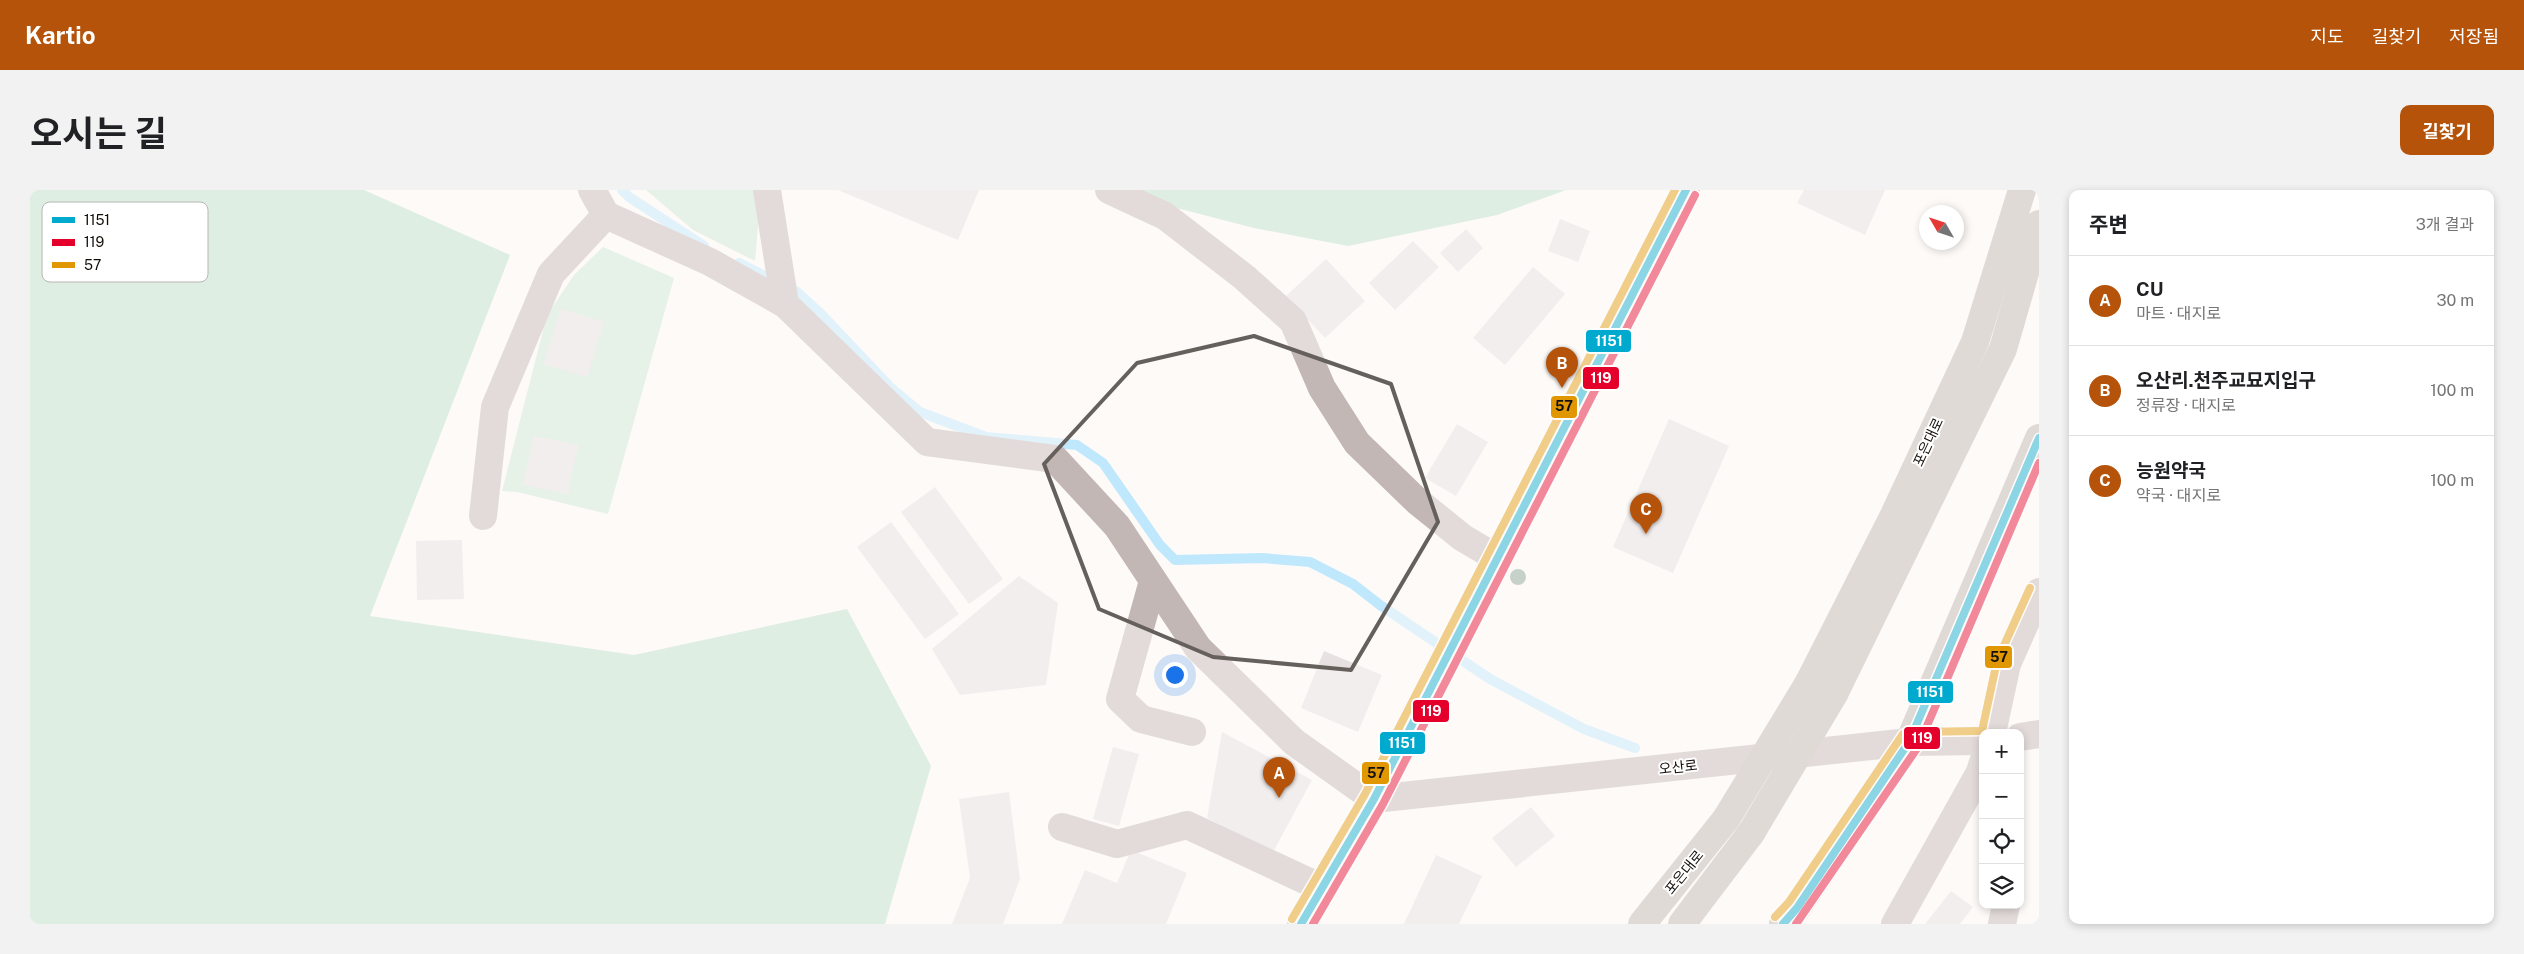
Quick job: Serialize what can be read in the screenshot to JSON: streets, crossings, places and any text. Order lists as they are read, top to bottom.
{
  "streets": {
    "highway": ["포은대로"],
    "street": ["오산로"]
  },
  "lines": ["transit line 1151", "transit line 57", "transit line 119"],
  "legend": ["1151", "119", "57"],
  "north": "top left",
  "page": {
    "header": "Kartio",
    "nav": ["지도", "길찾기", "저장됨"],
    "title": "오시는 길",
    "buttons": "길찾기",
    "heading": ["주변", "3개 결과"],
    "list": [
      {
        "mark": "A",
        "name": "CU",
        "note": "마트 · 대지로",
        "value": "30 m"
      },
      {
        "mark": "B",
        "name": "오산리.천주교묘지입구",
        "note": "정류장 · 대지로",
        "value": "100 m"
      },
      {
        "mark": "C",
        "name": "능원약국",
        "note": "약국 · 대지로",
        "value": "100 m"
      }
    ],
    "pins": ["B", "C", "A"],
    "map_buttons": ["+", "−"]
  }
}
